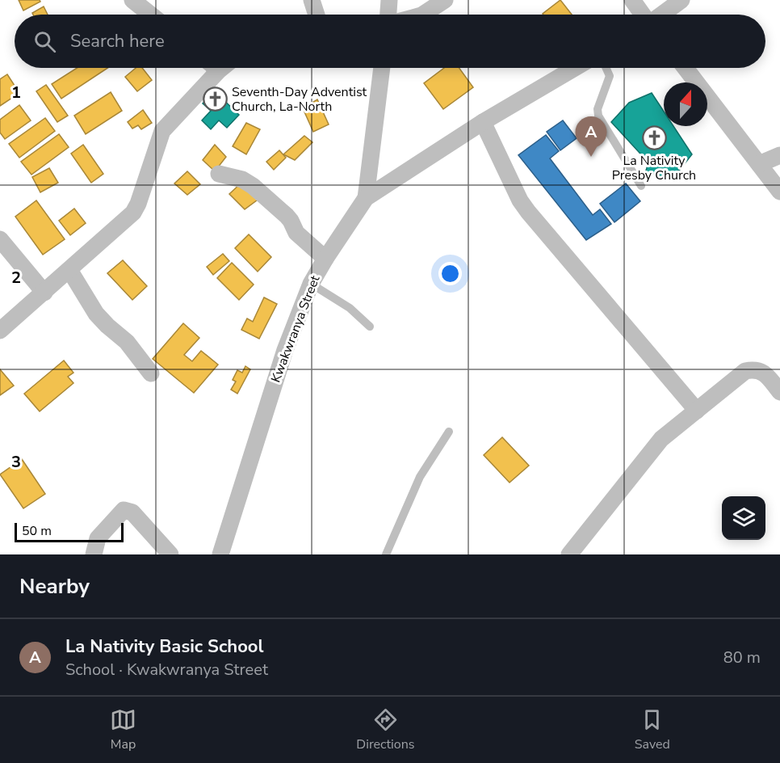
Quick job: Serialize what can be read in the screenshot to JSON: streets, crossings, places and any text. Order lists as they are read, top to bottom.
{
  "streets": {
    "street": ["Kwakwranya Street"]
  },
  "places": {
    "church": ["Seventh-Day Adventist Church, La-North", "La Nativity Presby Church"]
  },
  "scale_bar": "50 m",
  "north": "top",
  "page": {
    "search": "Search here",
    "pins": "A",
    "scale": "50 m",
    "heading": "Nearby",
    "list": [
      {
        "mark": "A",
        "name": "La Nativity Basic School",
        "note": "School · Kwakwranya Street",
        "value": "80 m"
      }
    ],
    "nav": ["Map", "Directions", "Saved"]
  },
  "grid": {
    "rows": ["1", "2", "3"]
  }
}
